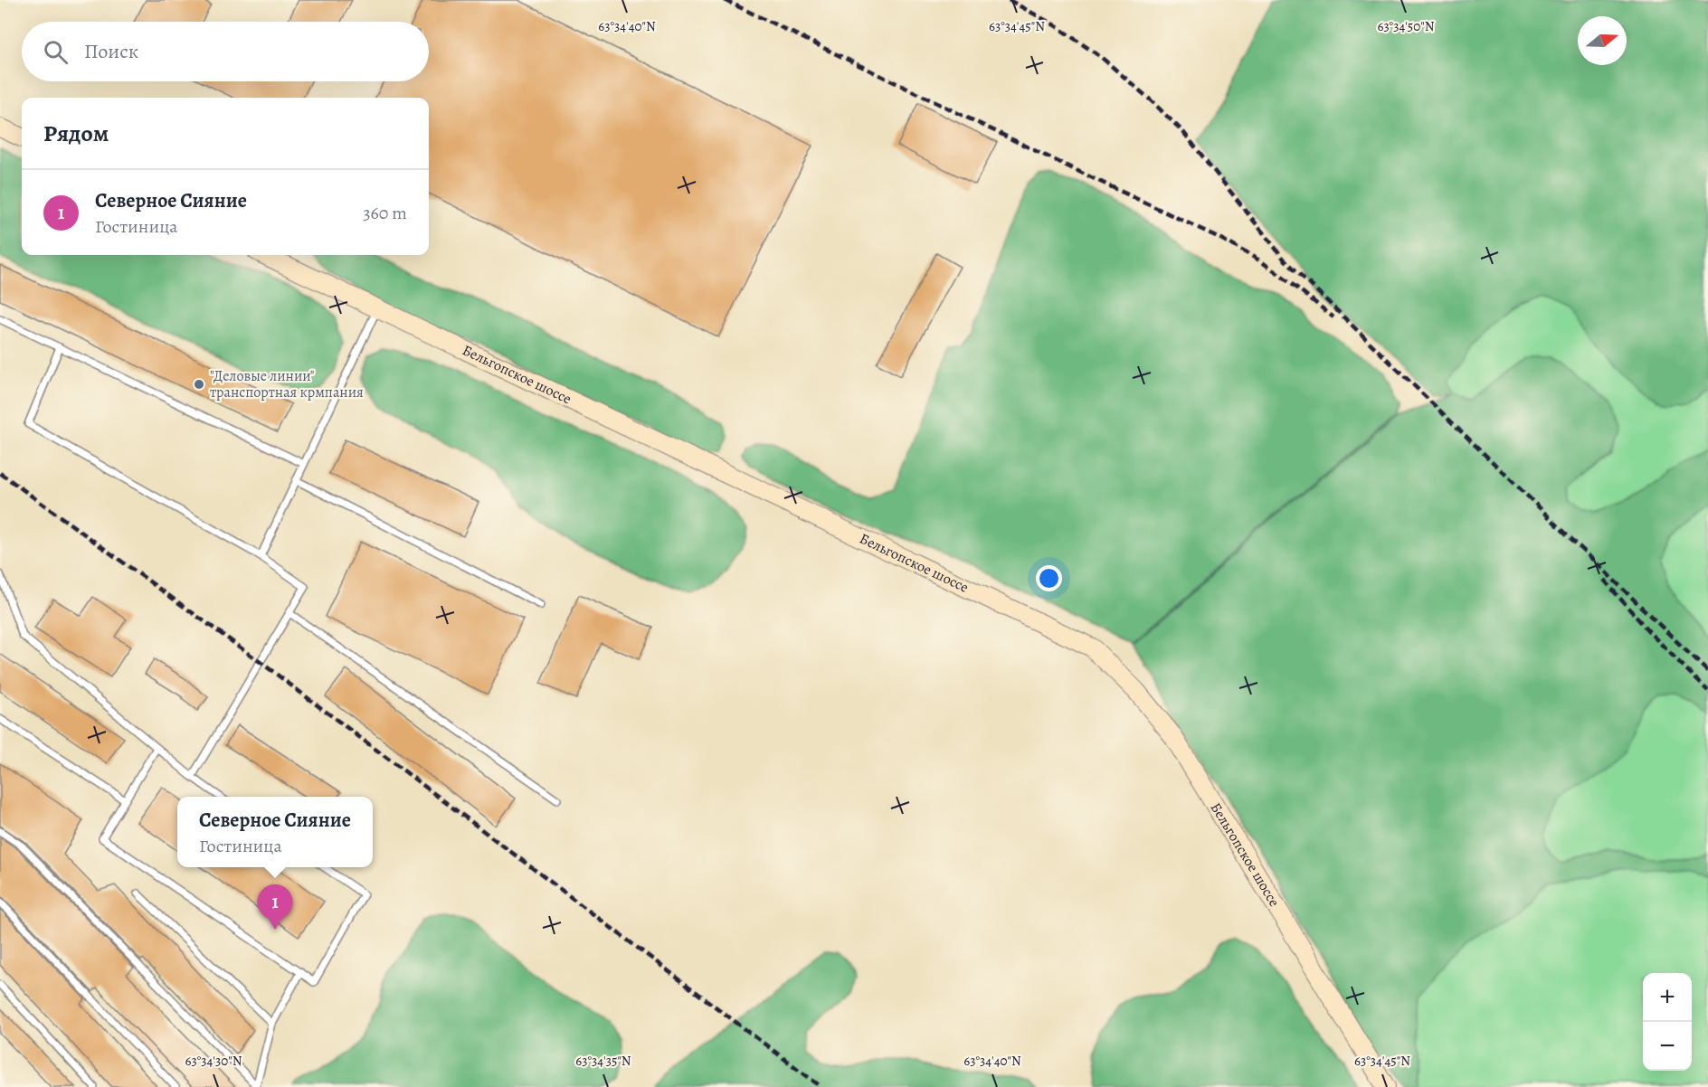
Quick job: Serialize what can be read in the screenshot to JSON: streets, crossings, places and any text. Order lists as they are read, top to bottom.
{
  "streets": {
    "street": ["Бельгопское шоссе"]
  },
  "places": ["\"Деловые линии\" транспортная крмпания"],
  "north": "right",
  "page": {
    "search": "Поиск",
    "heading": "Рядом",
    "list": [
      {
        "mark": "1",
        "name": "Северное Сияние",
        "note": "Гостиница",
        "value": "360 m"
      }
    ],
    "popup": ["Северное Сияние", "Гостиница"],
    "pins": "1",
    "map_buttons": ["+", "−"]
  },
  "coordinates": [
    "63°34'40\"N",
    "63°34'45\"N",
    "63°34'50\"N",
    "63°34'30\"N",
    "63°34'35\"N"
  ]
}
